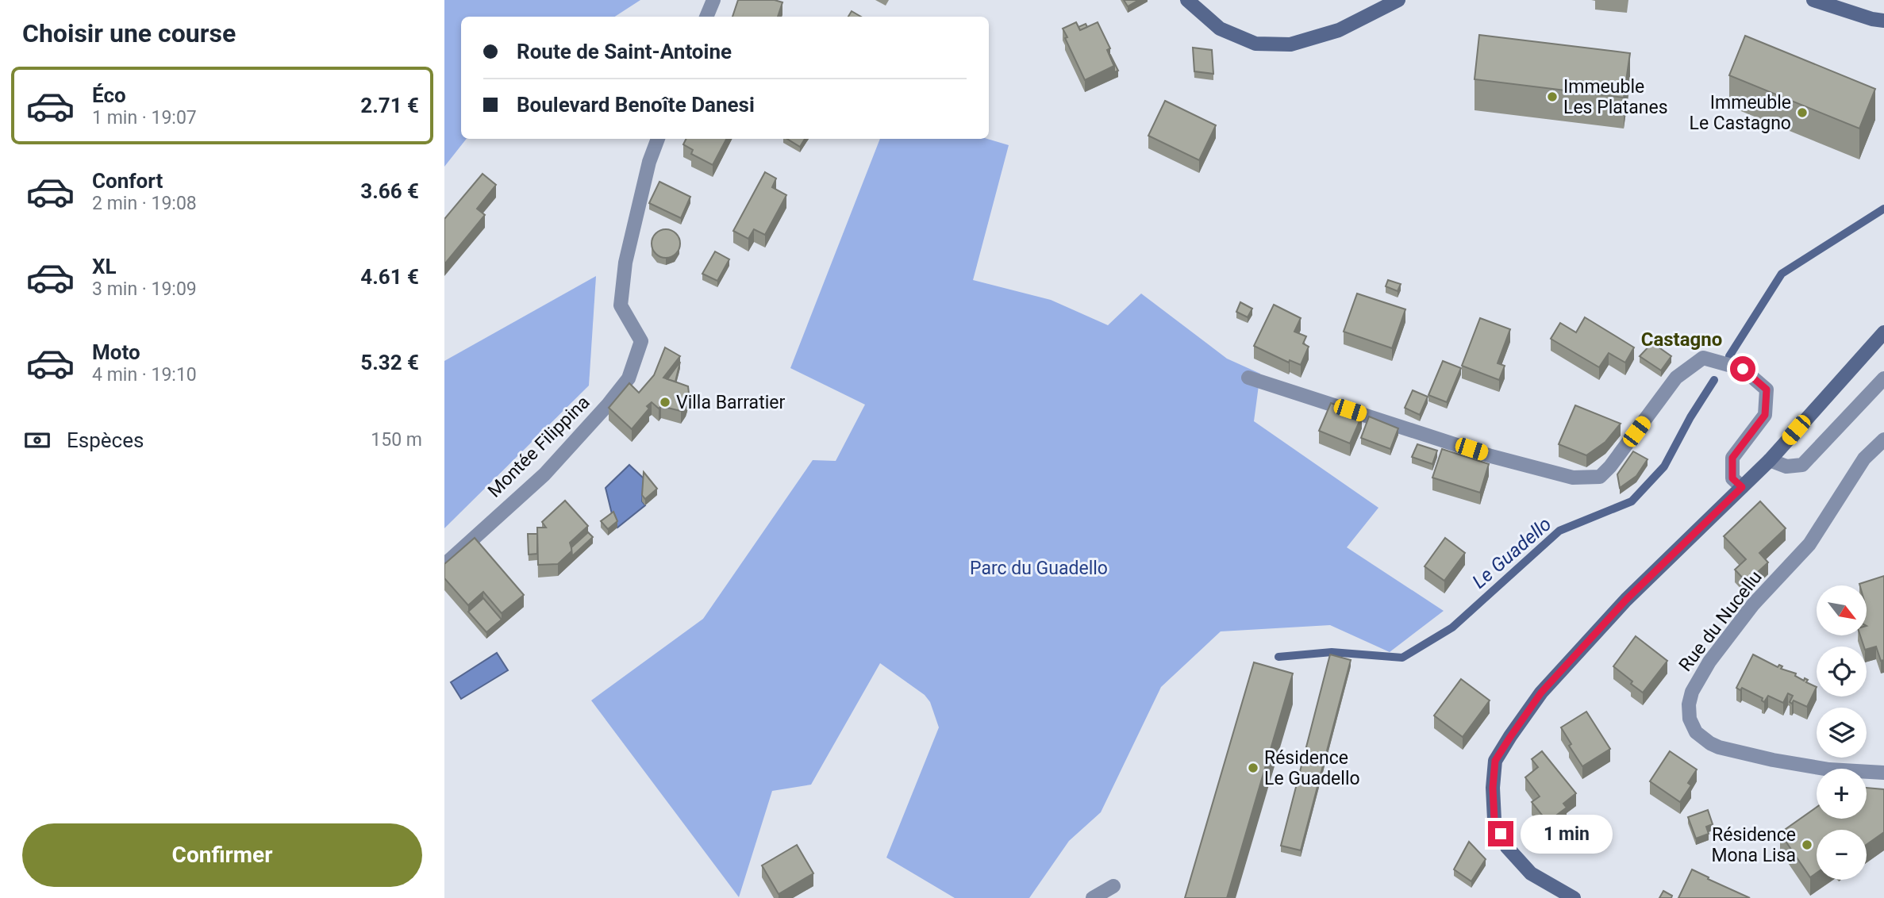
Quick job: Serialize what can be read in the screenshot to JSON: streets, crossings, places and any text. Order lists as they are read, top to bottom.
{
  "streets": {
    "street": ["Montée Filippina", "Rue du Nucellu"]
  },
  "districts": ["Castagno"],
  "water": ["Le Guadello"],
  "parks": ["Parc du Guadello"],
  "places": [
    "Immeuble Les Platanes",
    "Immeuble Le Castagno",
    "Villa Barratier",
    "Résidence Le Guadello",
    "Résidence Mona Lisa"
  ],
  "north": "bottom right",
  "page": {
    "heading": "Choisir une course",
    "banner": ["Route de Saint-Antoine", "Boulevard Benoîte Danesi"],
    "list": [
      {
        "name": "Éco",
        "note": "1 min · 19:07",
        "value": "2.71 €"
      },
      {
        "name": "Confort",
        "note": "2 min · 19:08",
        "value": "3.66 €"
      },
      {
        "name": "XL",
        "note": "3 min · 19:09",
        "value": "4.61 €"
      },
      {
        "name": "Moto",
        "note": "4 min · 19:10",
        "value": "5.32 €"
      }
    ],
    "pay": ["Espèces", "150 m"],
    "map_buttons": ["+", "−"],
    "buttons": "Confirmer",
    "bubble": "1 min"
  }
}
